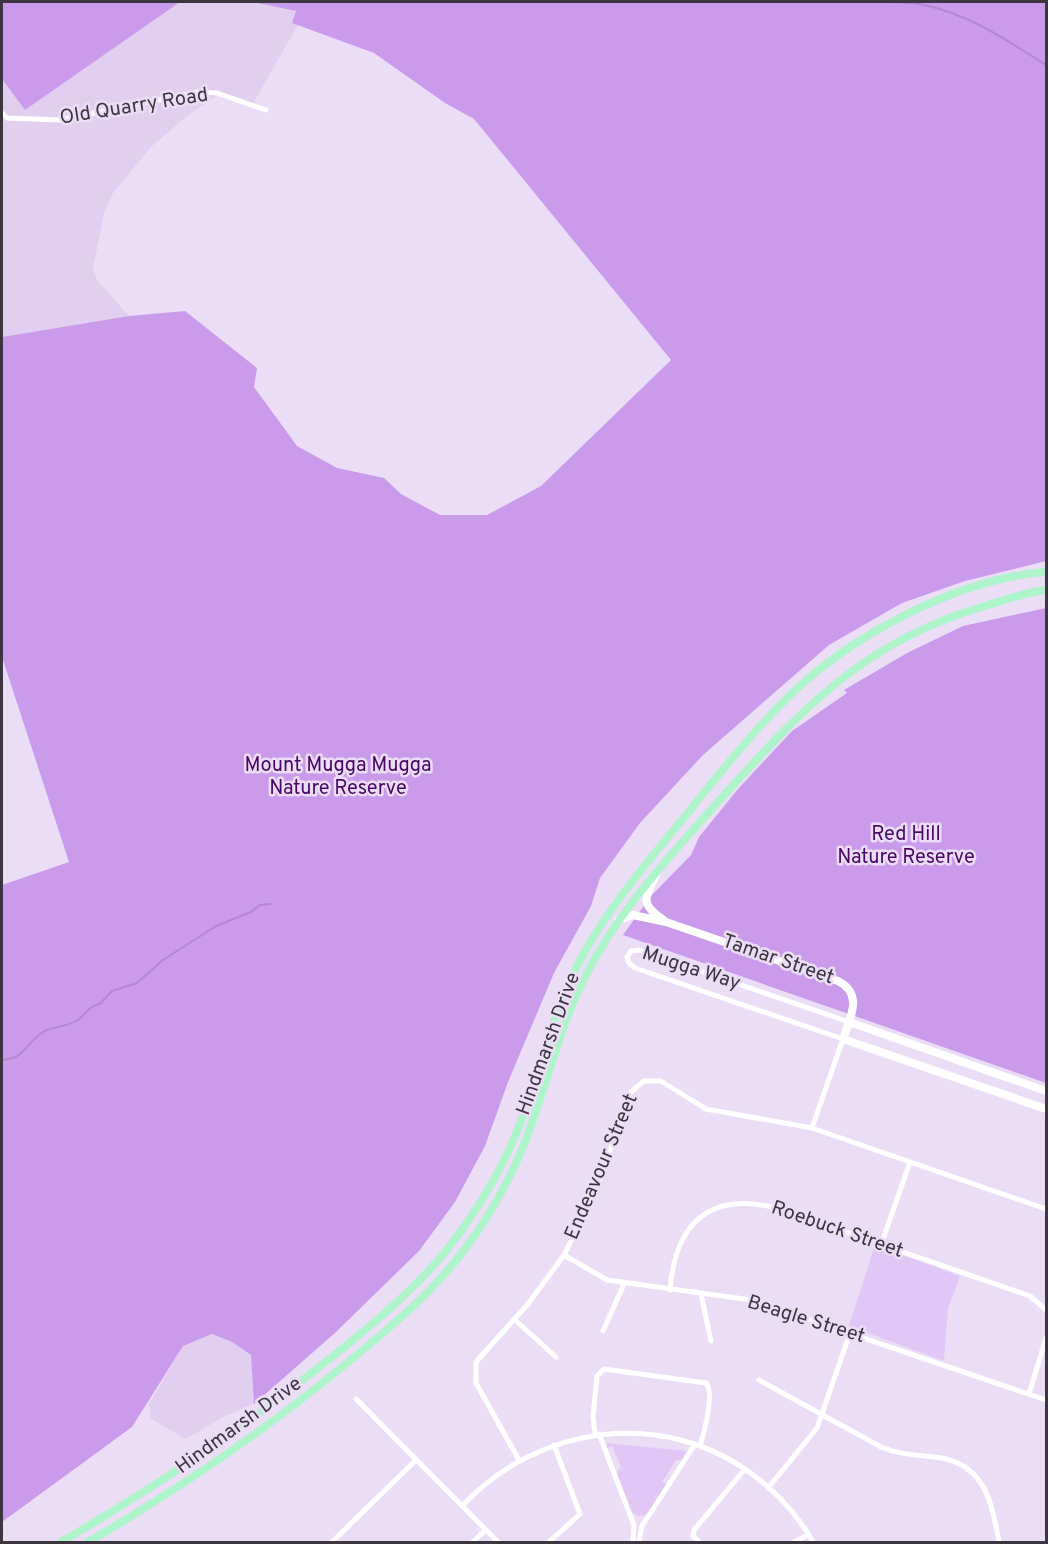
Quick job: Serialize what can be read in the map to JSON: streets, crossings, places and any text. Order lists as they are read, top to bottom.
{
  "streets": {
    "main road": ["Tamar Street", "Mugga Way", "Hindmarsh Drive"],
    "street": [
      "Old Quarry Road",
      "Endeavour Street",
      "Roebuck Street",
      "Beagle Street"
    ]
  },
  "crossings": [
    ["Tamar Street", "Mugga Way"],
    ["Tamar Street", "Hindmarsh Drive"],
    ["Tamar Street", "Endeavour Street"],
    ["Endeavour Street", "Beagle Street"],
    ["Roebuck Street", "Beagle Street"]
  ],
  "parks": ["Mount Mugga Mugga Nature Reserve", "Red Hill Nature Reserve"]
}
